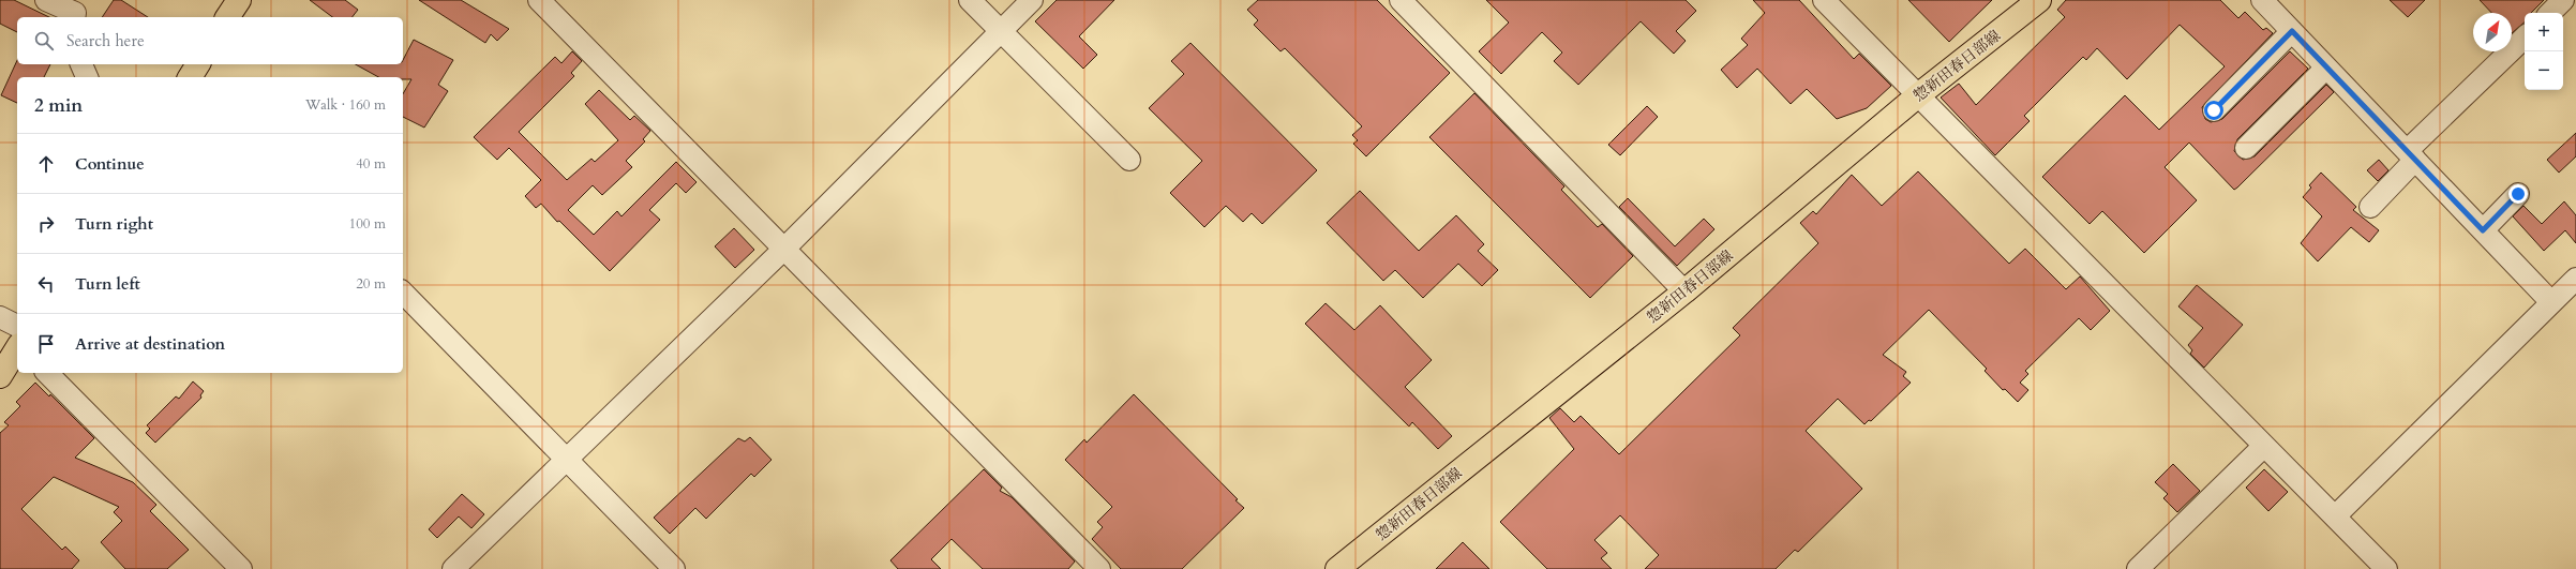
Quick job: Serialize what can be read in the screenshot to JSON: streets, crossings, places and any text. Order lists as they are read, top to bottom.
{
  "streets": {
    "main road": ["惣新田春日部線"]
  },
  "north": "top right",
  "page": {
    "map_buttons": ["+", "−"],
    "search": "Search here",
    "heading": ["2 min", "Walk · 160 m"],
    "list": [
      ["Continue", "40 m"],
      ["Turn right", "100 m"],
      ["Turn left", "20 m"],
      "Arrive at destination"
    ]
  }
}
